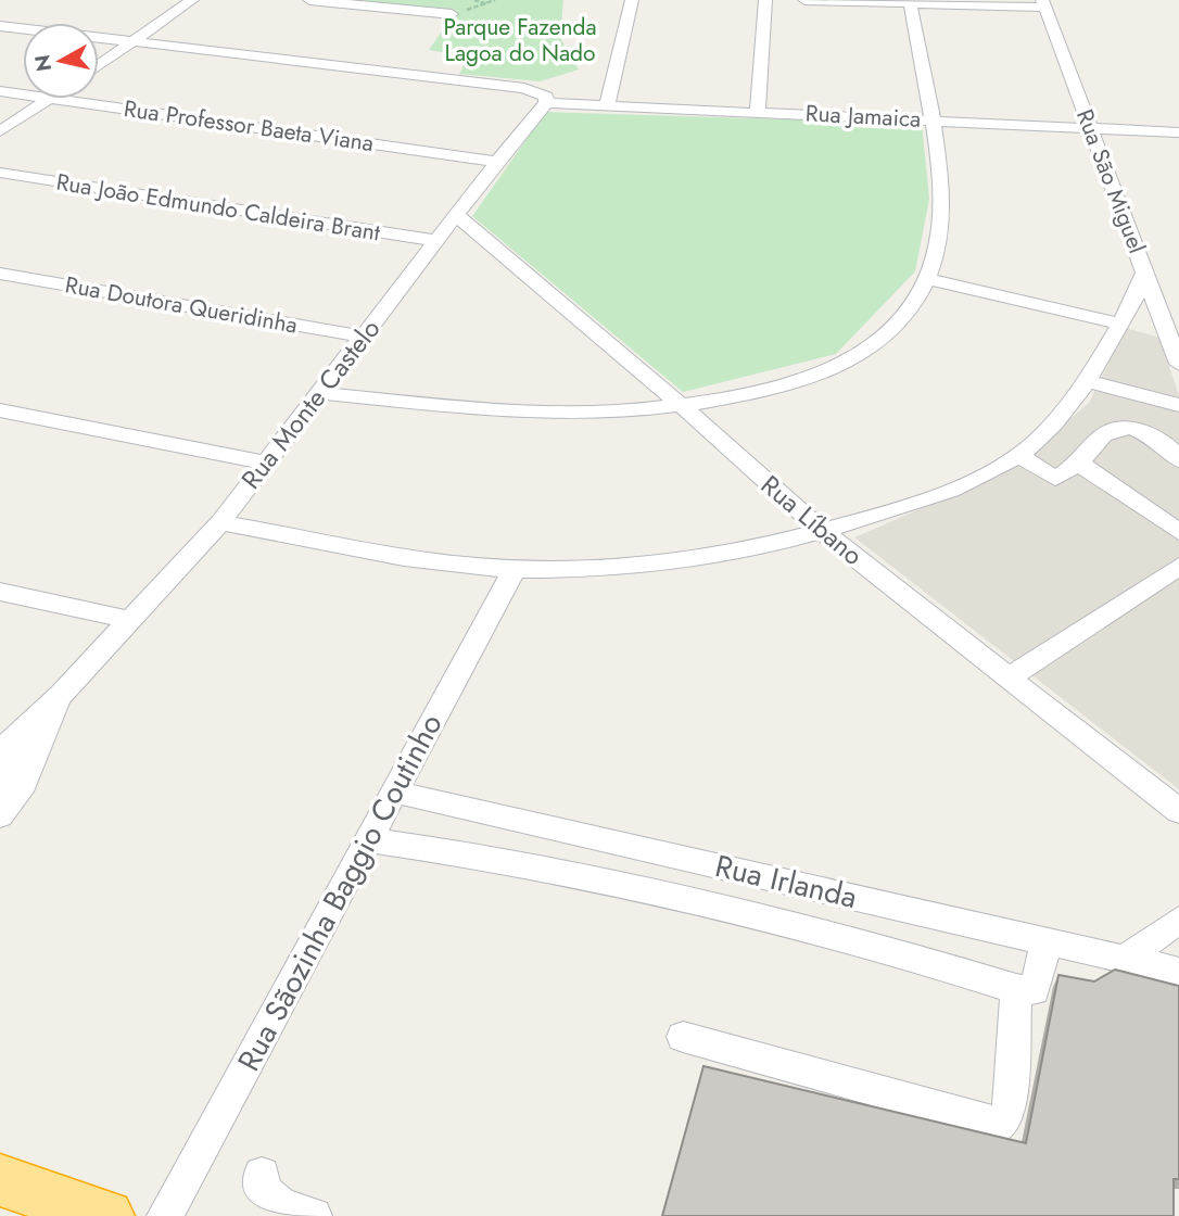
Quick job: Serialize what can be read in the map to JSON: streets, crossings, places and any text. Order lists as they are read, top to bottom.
{
  "streets": {
    "street": [
      "Rua Jamaica",
      "Rua Professor Baeta Viana",
      "Rua São Miguel",
      "Rua João Edmundo Caldeira Brant",
      "Rua Doutora Queridinha",
      "Rua Monte Castelo",
      "Rua Líbano",
      "Rua Irlanda",
      "Rua Sãozinha Baggio Coutinho"
    ]
  },
  "crossings": [
    ["Rua Jamaica", "Rua São Miguel"],
    ["Rua Jamaica", "Rua Monte Castelo"],
    ["Rua Professor Baeta Viana", "Rua Monte Castelo"],
    ["Rua João Edmundo Caldeira Brant", "Rua Monte Castelo"],
    ["Rua Doutora Queridinha", "Rua Monte Castelo"],
    ["Rua Monte Castelo", "Rua Líbano"],
    ["Rua Irlanda", "Rua Sãozinha Baggio Coutinho"]
  ],
  "parks": ["Parque Fazenda Lagoa do Nado"],
  "north": "left"
}
